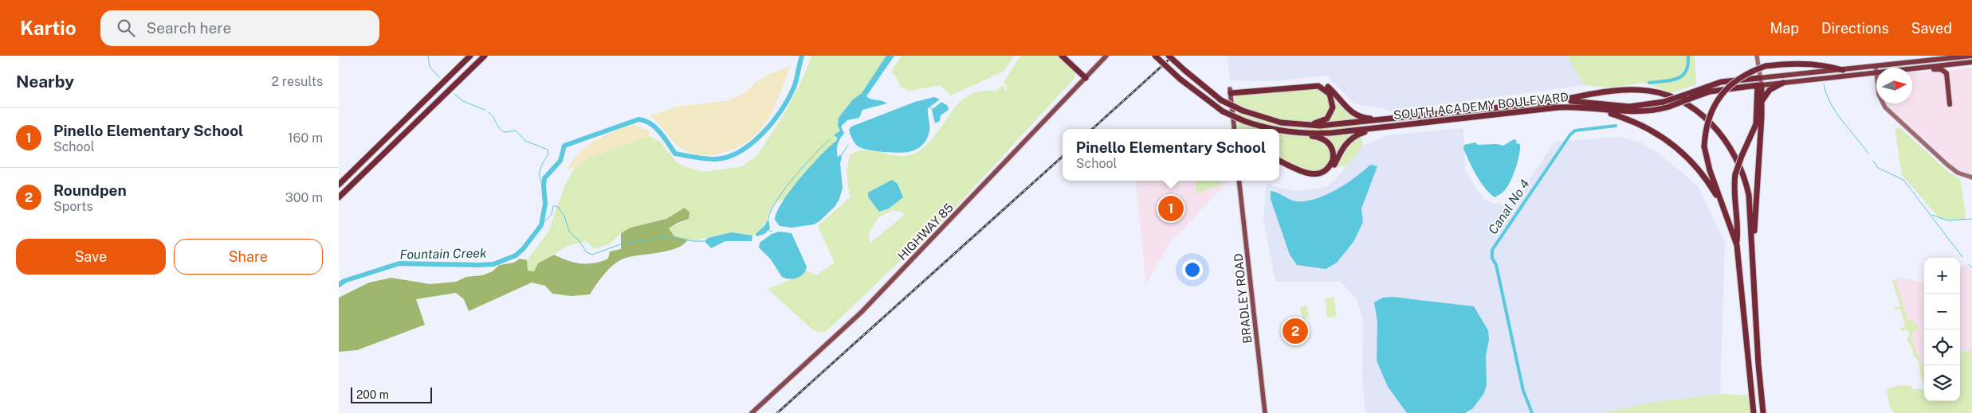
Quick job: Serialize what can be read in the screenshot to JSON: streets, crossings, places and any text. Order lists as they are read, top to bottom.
{
  "streets": {
    "highway": ["SOUTH ACADEMY BOULEVARD"],
    "main road": ["HIGHWAY 85", "BRADLEY ROAD"]
  },
  "water": ["Canal No 4", "Fountain Creek"],
  "scale_bar": "200 m",
  "north": "right",
  "page": {
    "header": "Kartio",
    "search": "Search here",
    "nav": ["Map", "Directions", "Saved"],
    "heading": ["Nearby", "2 results"],
    "list": [
      {
        "mark": "1",
        "name": "Pinello Elementary School",
        "note": "School",
        "value": "160 m"
      },
      {
        "mark": "2",
        "name": "Roundpen",
        "note": "Sports",
        "value": "300 m"
      }
    ],
    "popup": ["Pinello Elementary School", "School"],
    "pins": ["1", "2"],
    "buttons": ["Save", "Share"],
    "map_buttons": ["+", "−"],
    "scale": "200 m"
  }
}
